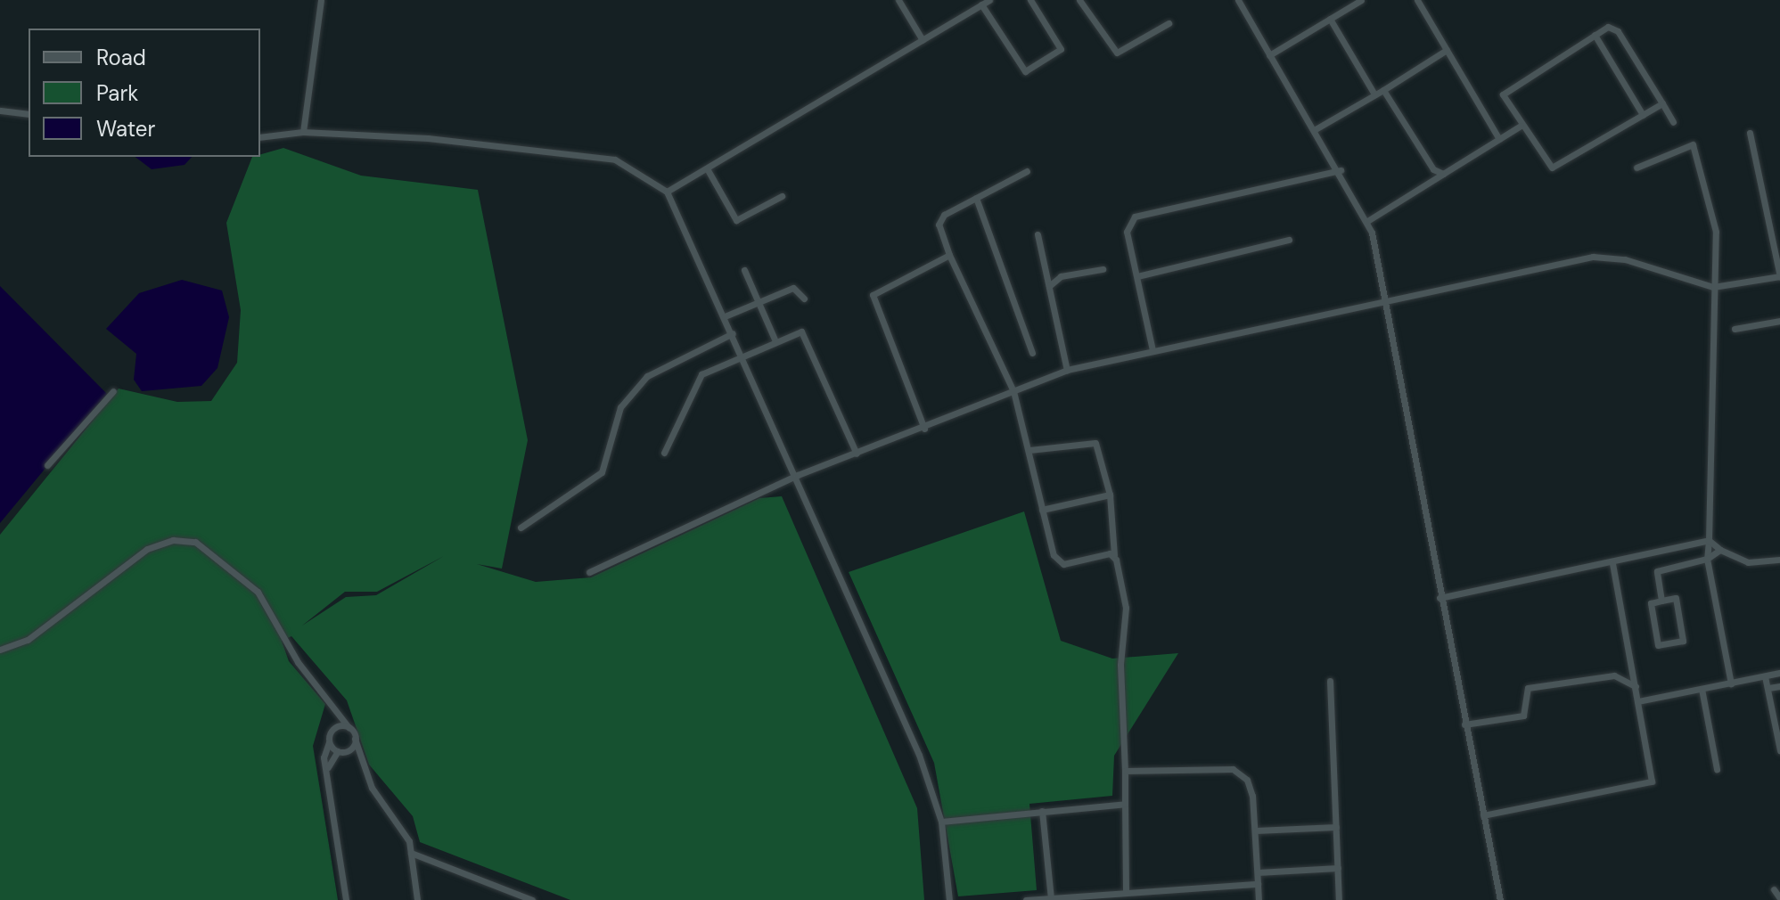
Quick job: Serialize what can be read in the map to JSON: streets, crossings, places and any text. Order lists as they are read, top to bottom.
{
  "legend": ["Road", "Park", "Water"]
}
